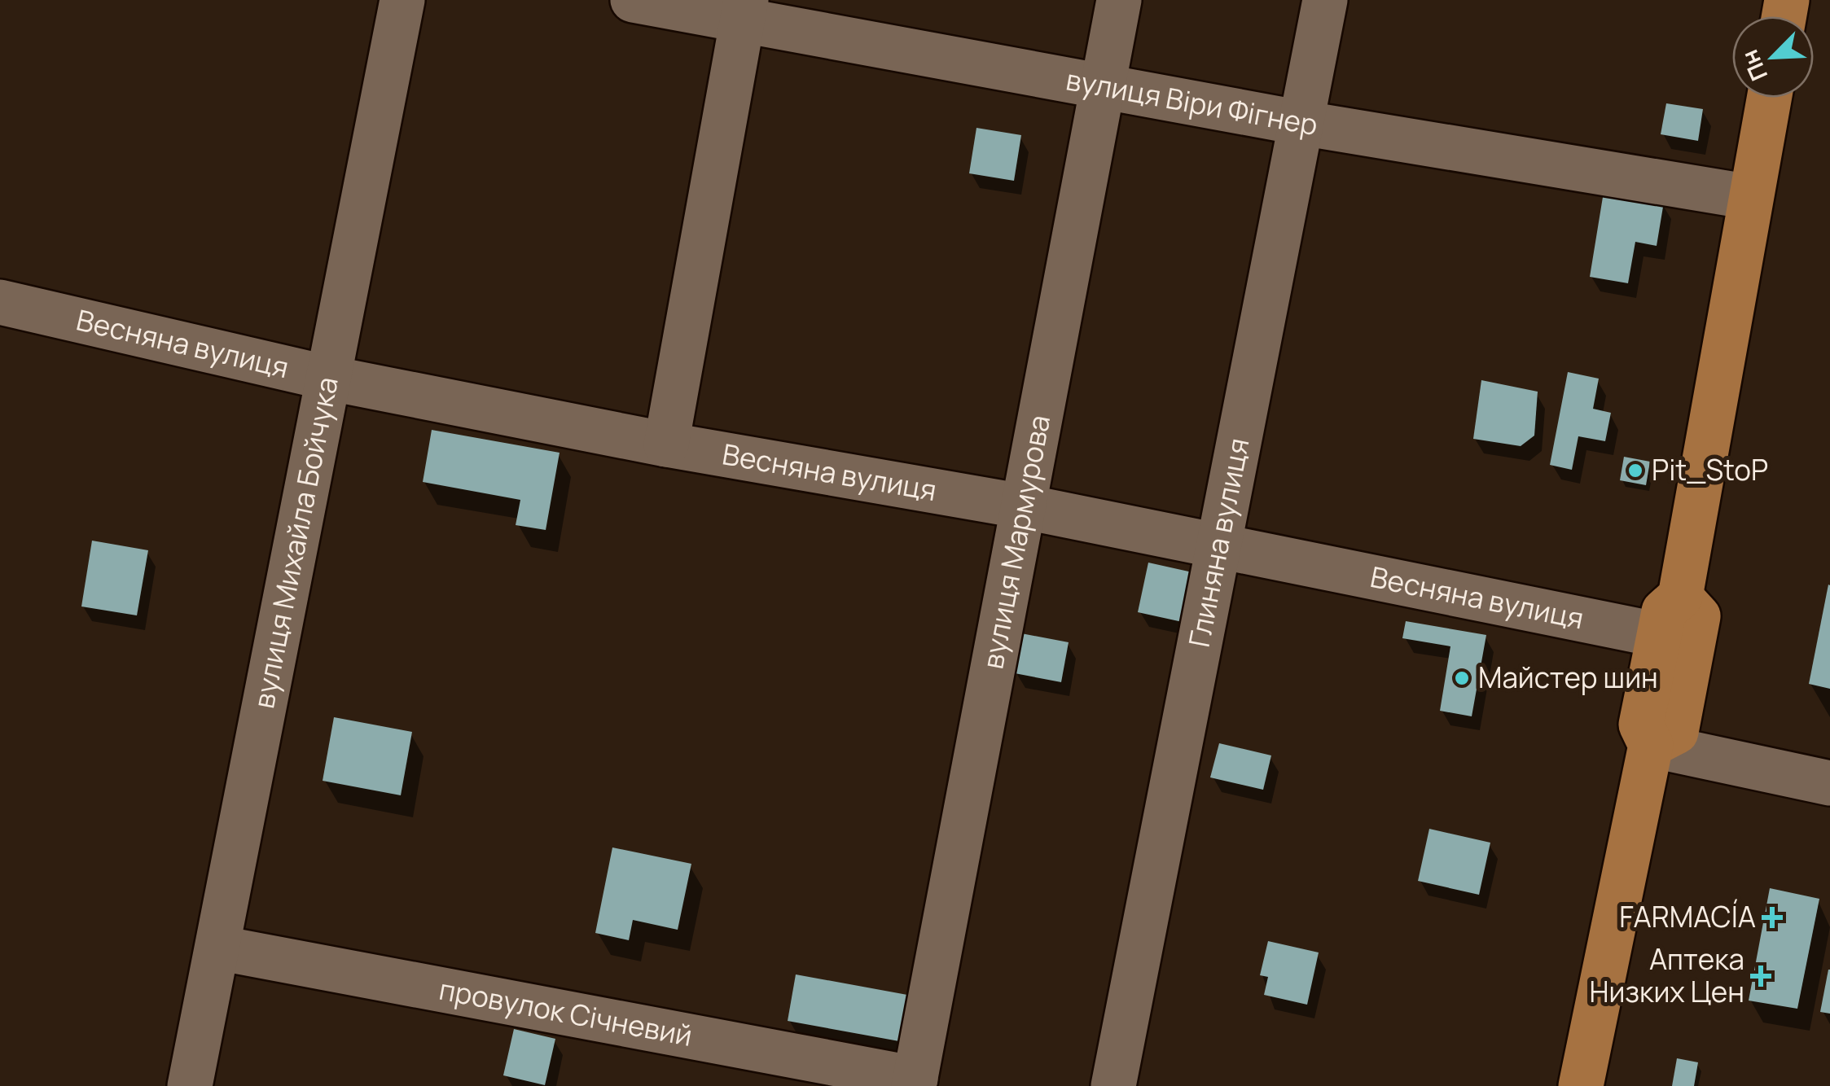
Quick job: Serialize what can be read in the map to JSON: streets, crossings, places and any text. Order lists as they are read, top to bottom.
{
  "streets": {
    "street": [
      "вулиця Віри Фігнер",
      "Весняна вулиця",
      "вулиця Михайла Бойчука",
      "вулиця Мармурова",
      "Глиняна вулиця",
      "провулок Січневий"
    ]
  },
  "crossings": [
    ["вулиця Віри Фігнер", "вулиця Мармурова"],
    ["вулиця Віри Фігнер", "Глиняна вулиця"],
    ["Весняна вулиця", "вулиця Михайла Бойчука"],
    ["Весняна вулиця", "вулиця Мармурова"],
    ["Весняна вулиця", "Глиняна вулиця"],
    ["вулиця Михайла Бойчука", "провулок Січневий"],
    ["вулиця Мармурова", "провулок Січневий"]
  ],
  "places": {
    "other": ["Pit_StoP", "Майстер шин"],
    "health": ["FARMACÍA", "Аптека Низких Цен"]
  },
  "north": "bottom left"
}
